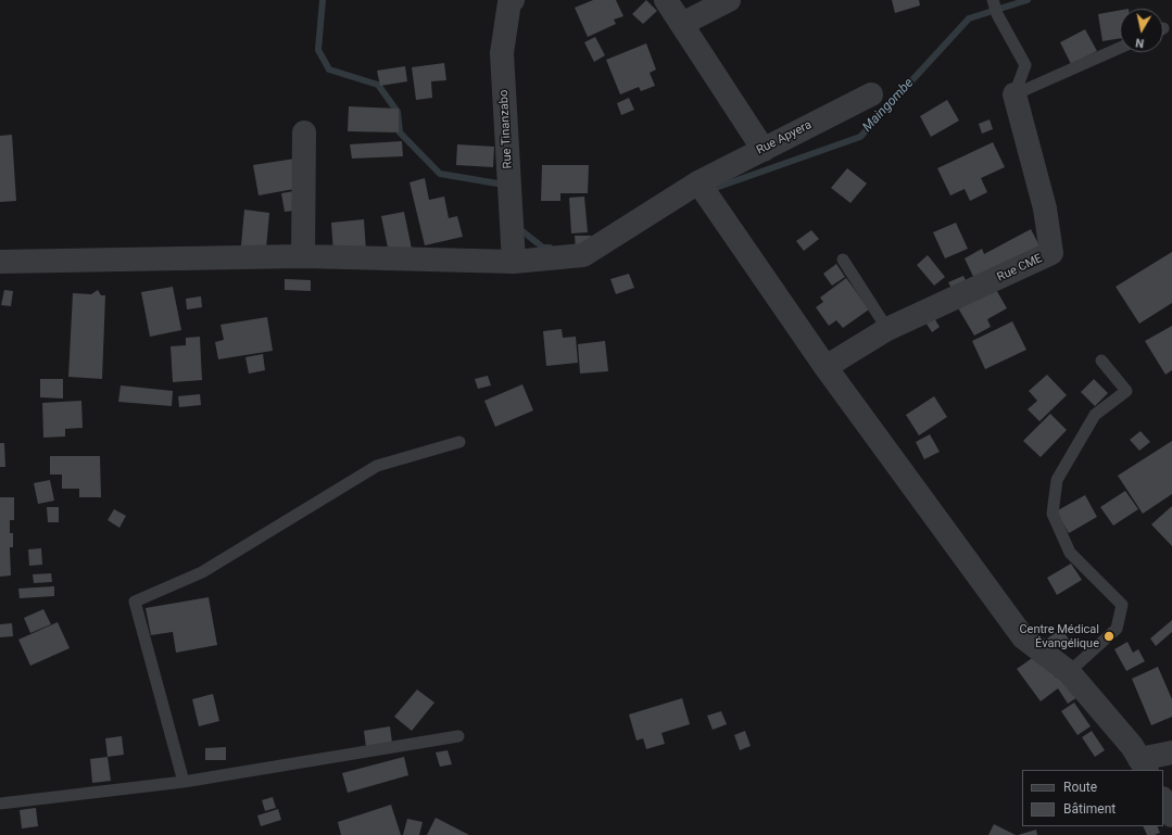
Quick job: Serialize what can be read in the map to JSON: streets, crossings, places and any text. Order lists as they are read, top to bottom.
{
  "streets": {
    "street": ["Rue Tinanzabo", "Rue Apyera", "Rue CME"]
  },
  "crossings": [
    ["Rue Tinanzabo", "Rue Apyera"]
  ],
  "water": ["Maingombe"],
  "places": ["Centre Médical Évangélique"],
  "legend": ["Route", "Bâtiment"],
  "north": "bottom"
}
